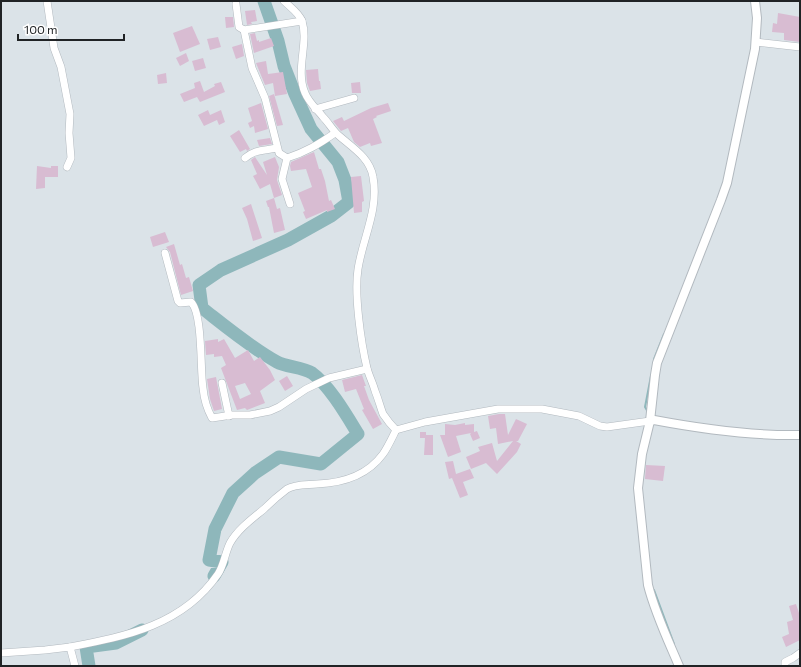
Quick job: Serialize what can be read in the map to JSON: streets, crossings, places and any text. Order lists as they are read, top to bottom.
{
  "scale_bar": "100 m"
}
